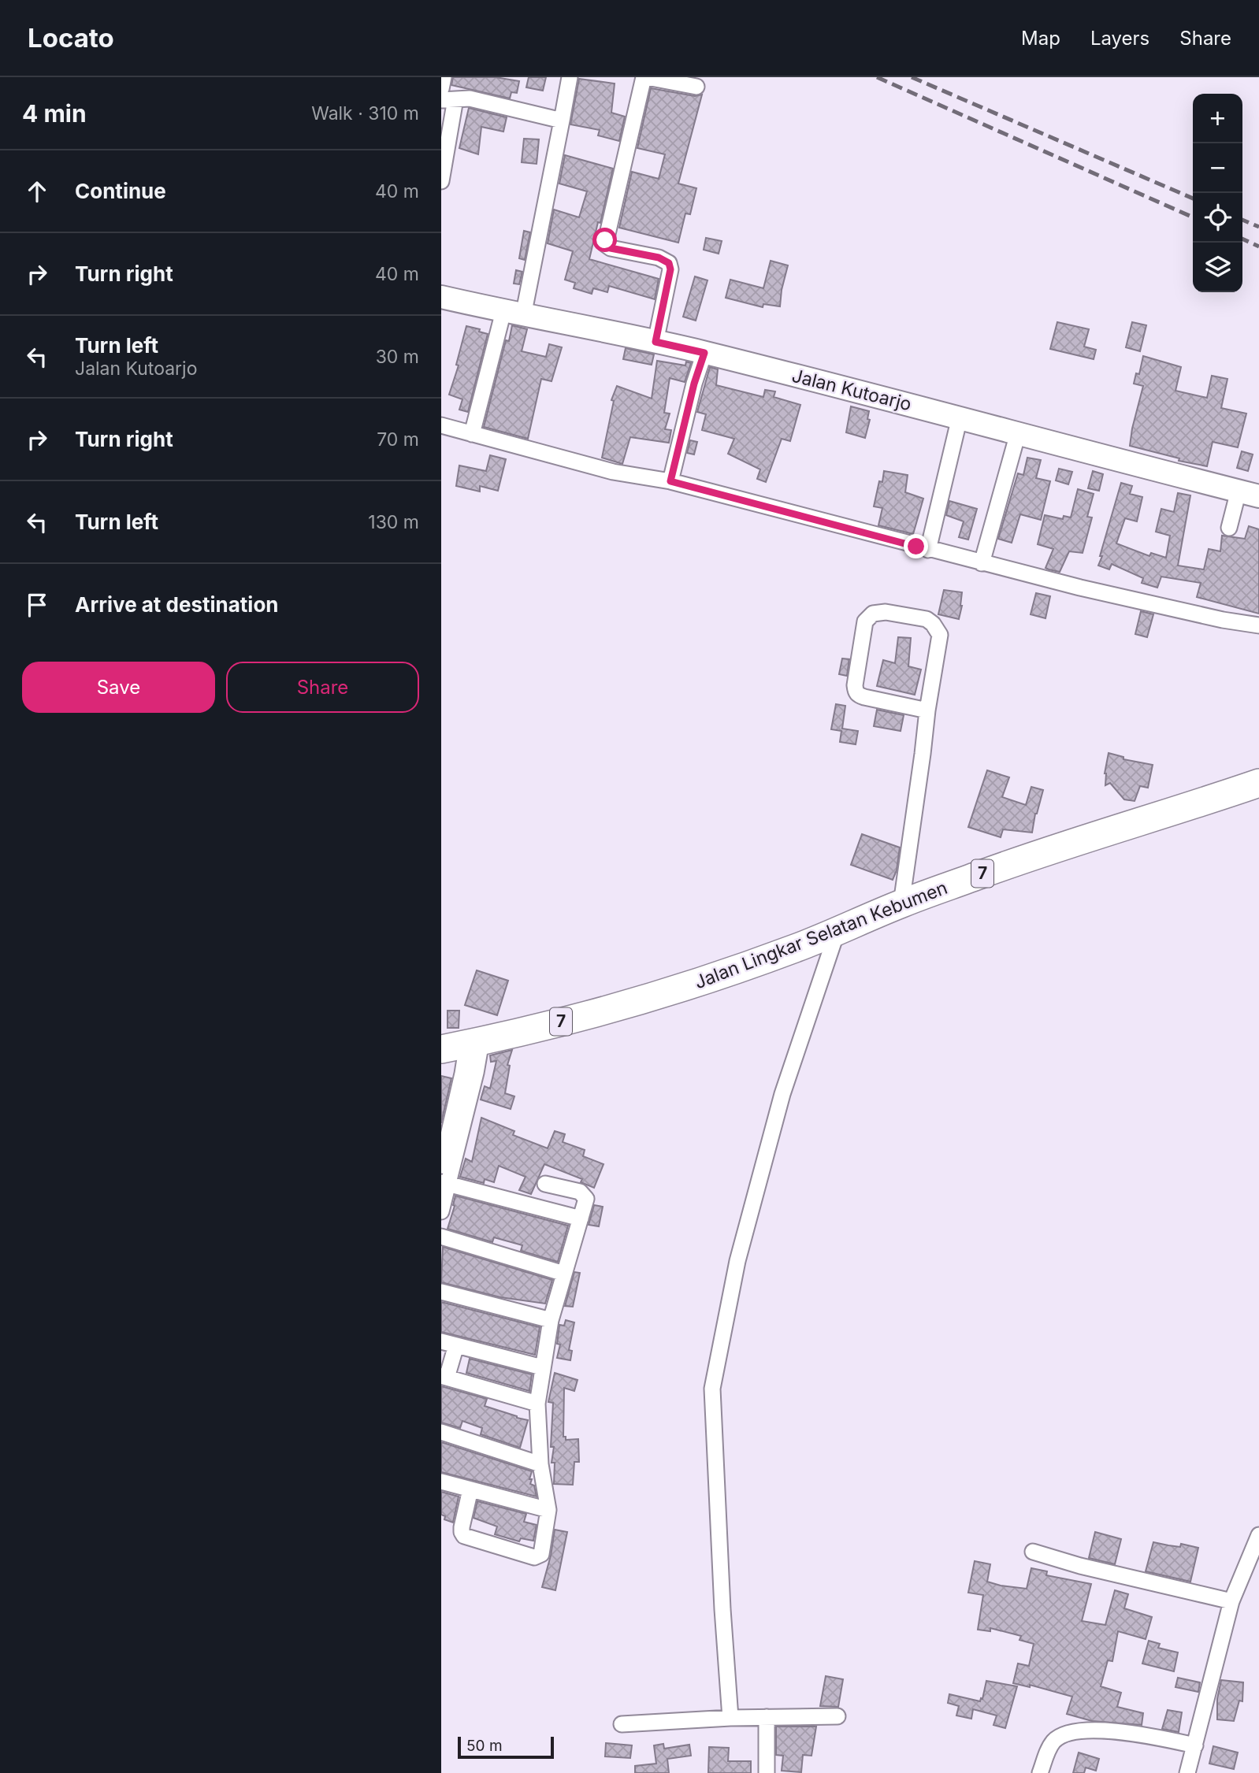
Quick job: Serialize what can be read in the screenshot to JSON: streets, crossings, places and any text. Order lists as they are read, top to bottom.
{
  "streets": {
    "highway": ["7", "Jalan Lingkar Selatan Kebumen"],
    "main road": ["Jalan Kutoarjo"]
  },
  "scale_bar": "50 m",
  "page": {
    "header": "Locato",
    "nav": ["Map", "Layers", "Share"],
    "heading": ["4 min", "Walk · 310 m"],
    "map_buttons": ["+", "−"],
    "list": [
      ["Continue", "40 m"],
      ["Turn right", "40 m"],
      ["Turn left", "Jalan Kutoarjo", "30 m"],
      ["Turn right", "70 m"],
      ["Turn left", "130 m"],
      "Arrive at destination"
    ],
    "buttons": ["Save", "Share"],
    "scale": "50 m"
  }
}
